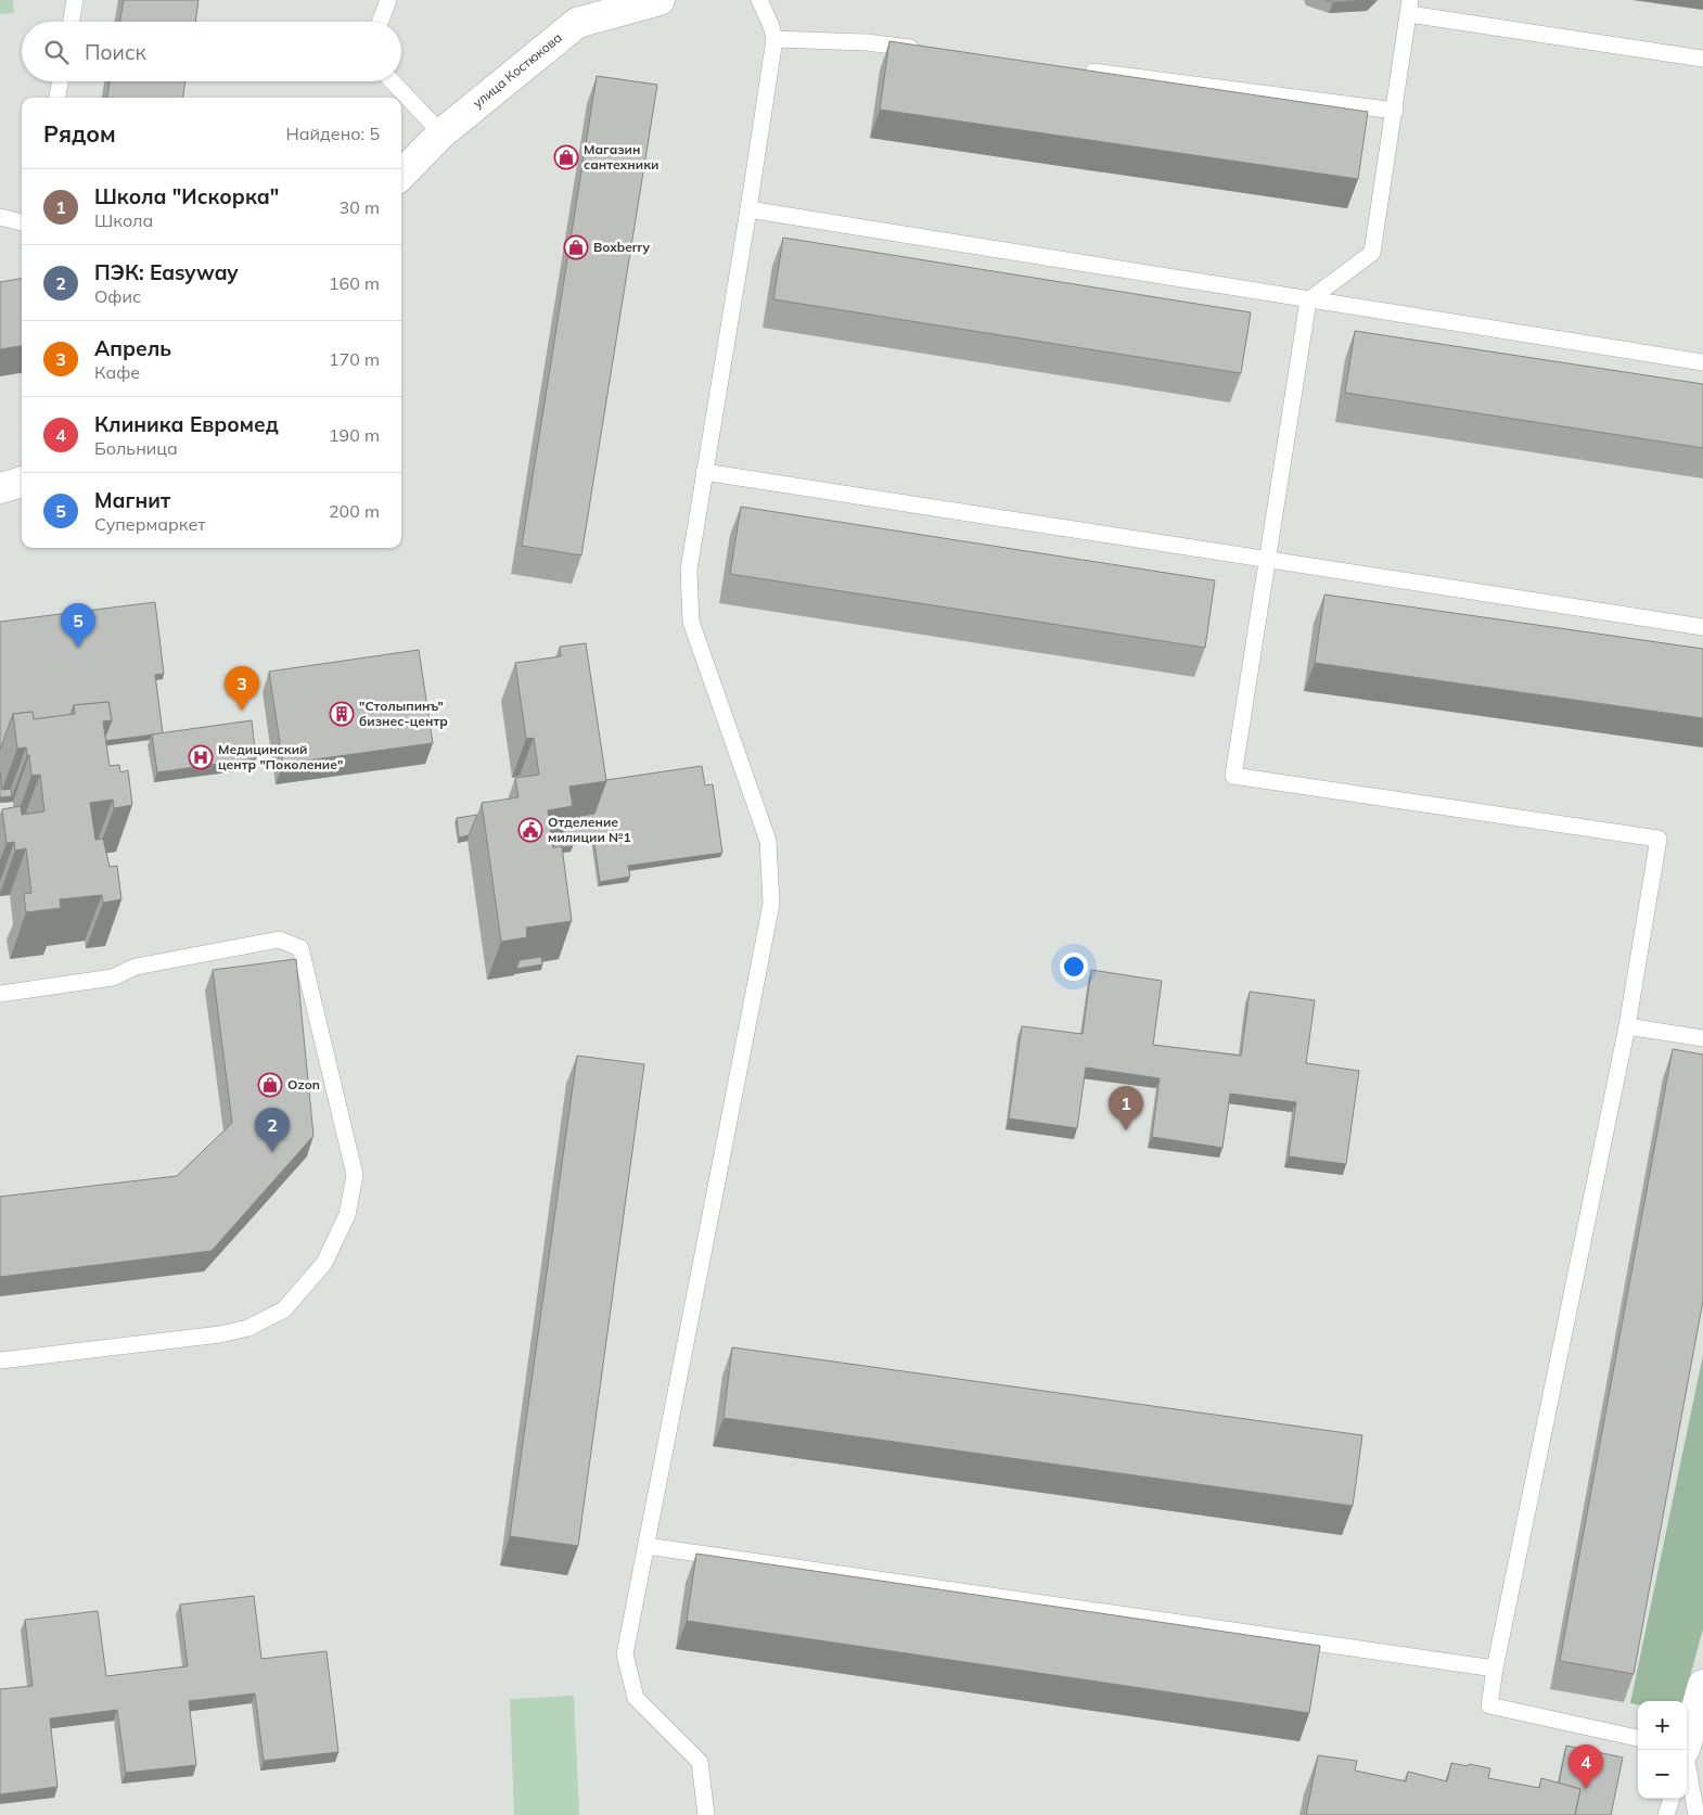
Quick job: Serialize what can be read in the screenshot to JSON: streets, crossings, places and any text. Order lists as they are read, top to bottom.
{
  "streets": {
    "main road": ["улица Костюкова"]
  },
  "places": {
    "shop": ["Магазин сантехники", "Boxberry", "Ozon"],
    "building": ["\"Столыпинъ\" бизнес-центр"],
    "hospital": ["Медицинский центр \"Поколение\""],
    "public building": ["Отделение милиции №1"]
  },
  "page": {
    "search": "Поиск",
    "heading": ["Рядом", "Найдено: 5"],
    "list": [
      {
        "mark": "1",
        "name": "Школа \"Искорка\"",
        "note": "Школа",
        "value": "30 m"
      },
      {
        "mark": "2",
        "name": "ПЭК: Easyway",
        "note": "Офис",
        "value": "160 m"
      },
      {
        "mark": "3",
        "name": "Апрель",
        "note": "Кафе",
        "value": "170 m"
      },
      {
        "mark": "4",
        "name": "Клиника Евромед",
        "note": "Больница",
        "value": "190 m"
      },
      {
        "mark": "5",
        "name": "Магнит",
        "note": "Супермаркет",
        "value": "200 m"
      }
    ],
    "pins": [
      "5",
      "3",
      "1",
      "2",
      "4"
    ],
    "map_buttons": ["+", "−"]
  }
}
